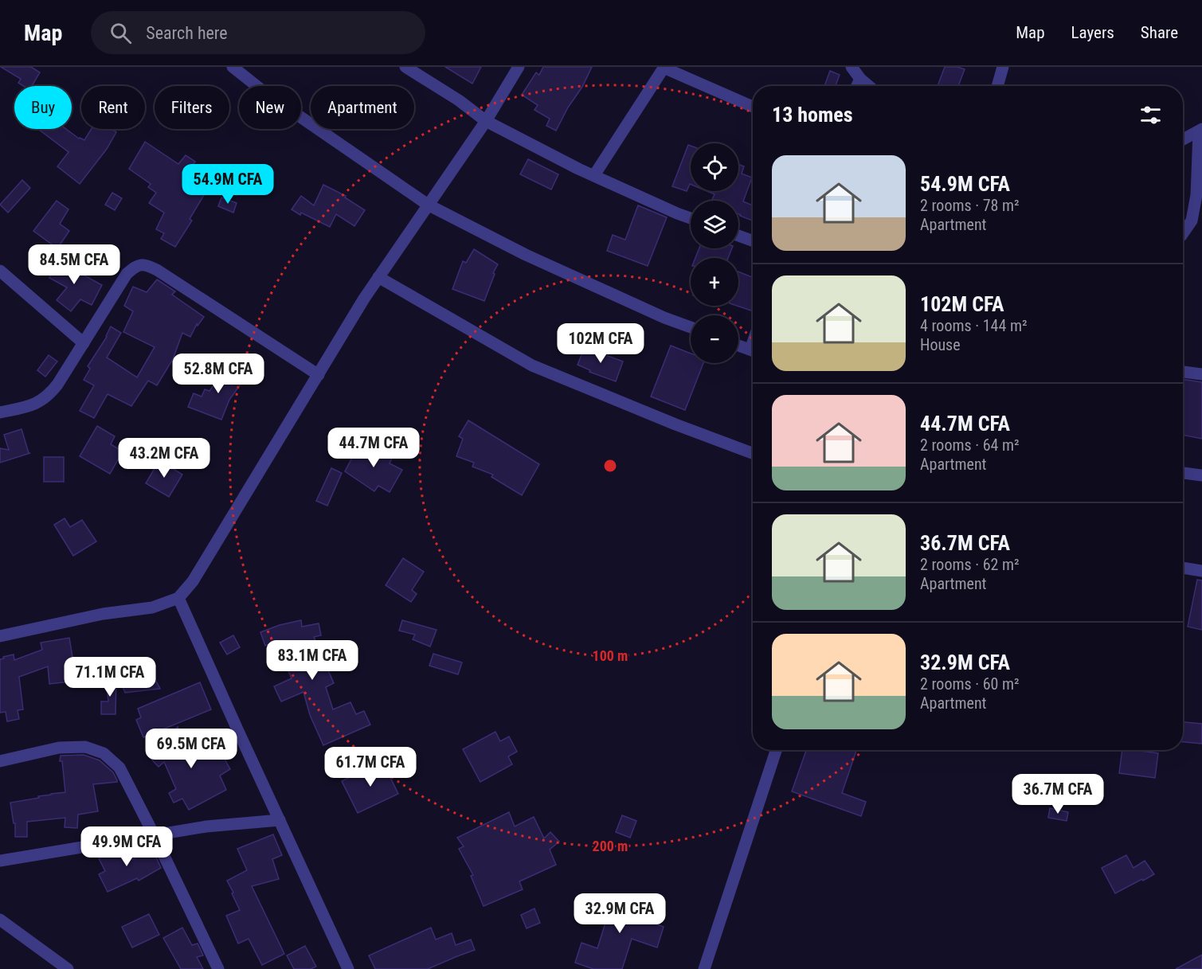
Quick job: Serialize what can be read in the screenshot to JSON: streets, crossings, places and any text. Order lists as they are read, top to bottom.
{
  "page": {
    "header": "Map",
    "search": "Search here",
    "nav": ["Map", "Layers", "Share"],
    "chip": [
      "Buy",
      "Rent",
      "Filters",
      "New",
      "Apartment"
    ],
    "heading": "13 homes",
    "map_buttons": ["+", "−"],
    "list": [
      {
        "name": "54.9M CFA",
        "note": "2 rooms · 78 m² · Apartment"
      },
      {
        "name": "102M CFA",
        "note": "4 rooms · 144 m² · House"
      },
      {
        "name": "44.7M CFA",
        "note": "2 rooms · 64 m² · Apartment"
      },
      {
        "name": "36.7M CFA",
        "note": "2 rooms · 62 m² · Apartment"
      },
      {
        "name": "32.9M CFA",
        "note": "2 rooms · 60 m² · Apartment"
      }
    ],
    "price": [
      "54.9M CFA",
      "84.5M CFA",
      "102M CFA",
      "52.8M CFA",
      "44.7M CFA",
      "43.2M CFA",
      "83.1M CFA",
      "71.1M CFA",
      "69.5M CFA",
      "61.7M CFA",
      "36.7M CFA",
      "49.9M CFA",
      "32.9M CFA"
    ]
  },
  "rings": ["100 m", "200 m"]
}
